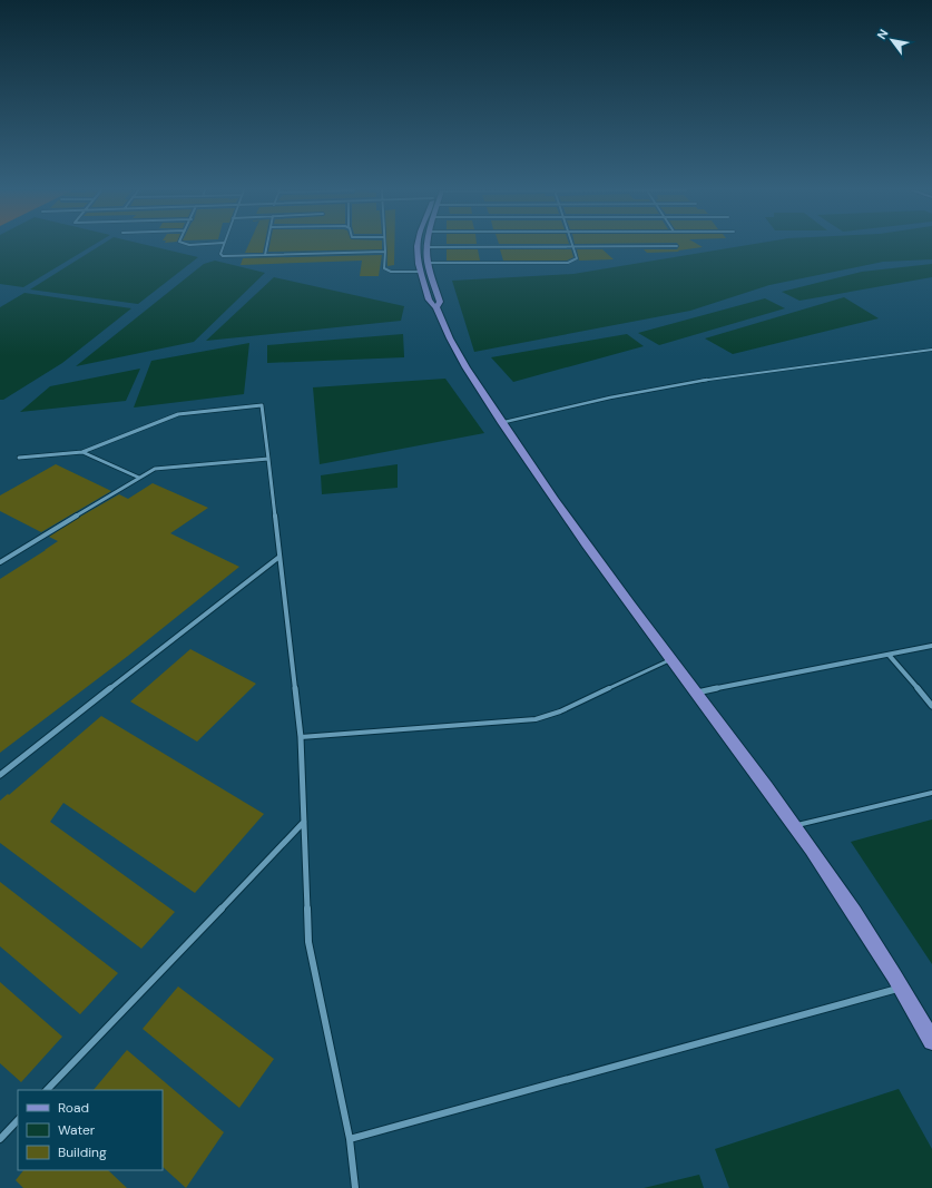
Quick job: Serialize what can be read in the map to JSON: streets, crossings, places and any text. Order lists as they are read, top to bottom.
{
  "legend": ["Road", "Water", "Building"],
  "north": "top left"
}
